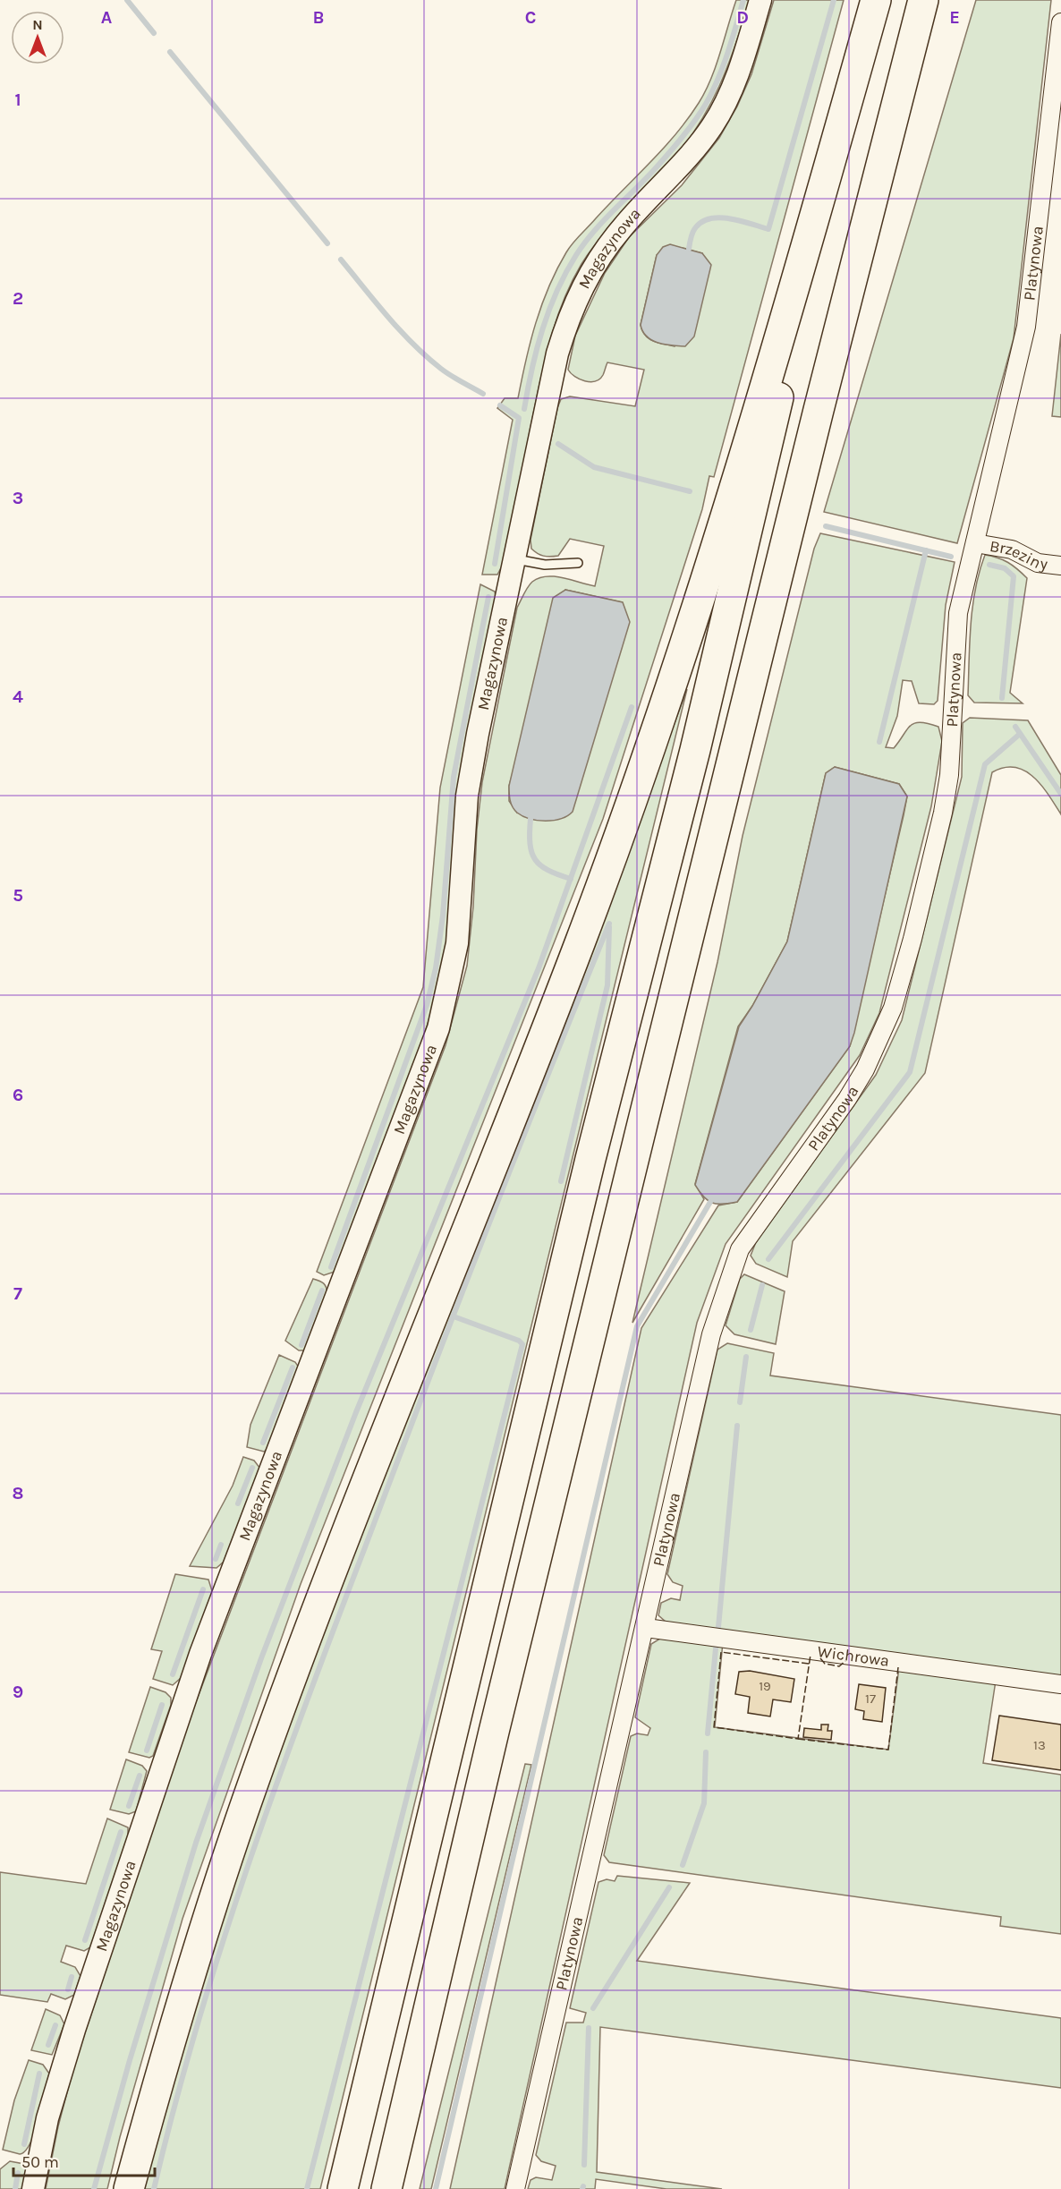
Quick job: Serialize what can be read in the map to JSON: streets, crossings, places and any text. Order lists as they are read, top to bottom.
{
  "streets": {
    "street": [
      "Magazynowa",
      "Platynowa",
      "Brzeziny",
      "Wichrowa"
    ]
  },
  "crossings": [
    ["Platynowa", "Brzeziny"],
    ["Platynowa", "Wichrowa"]
  ],
  "house_numbers": ["19", "17", "13"],
  "scale_bar": "50 m",
  "north": "top",
  "grid": {
    "columns": [
      "A",
      "B",
      "C",
      "D",
      "E"
    ],
    "rows": [
      "1",
      "2",
      "3",
      "4",
      "5",
      "6",
      "7",
      "8",
      "9"
    ]
  }
}
